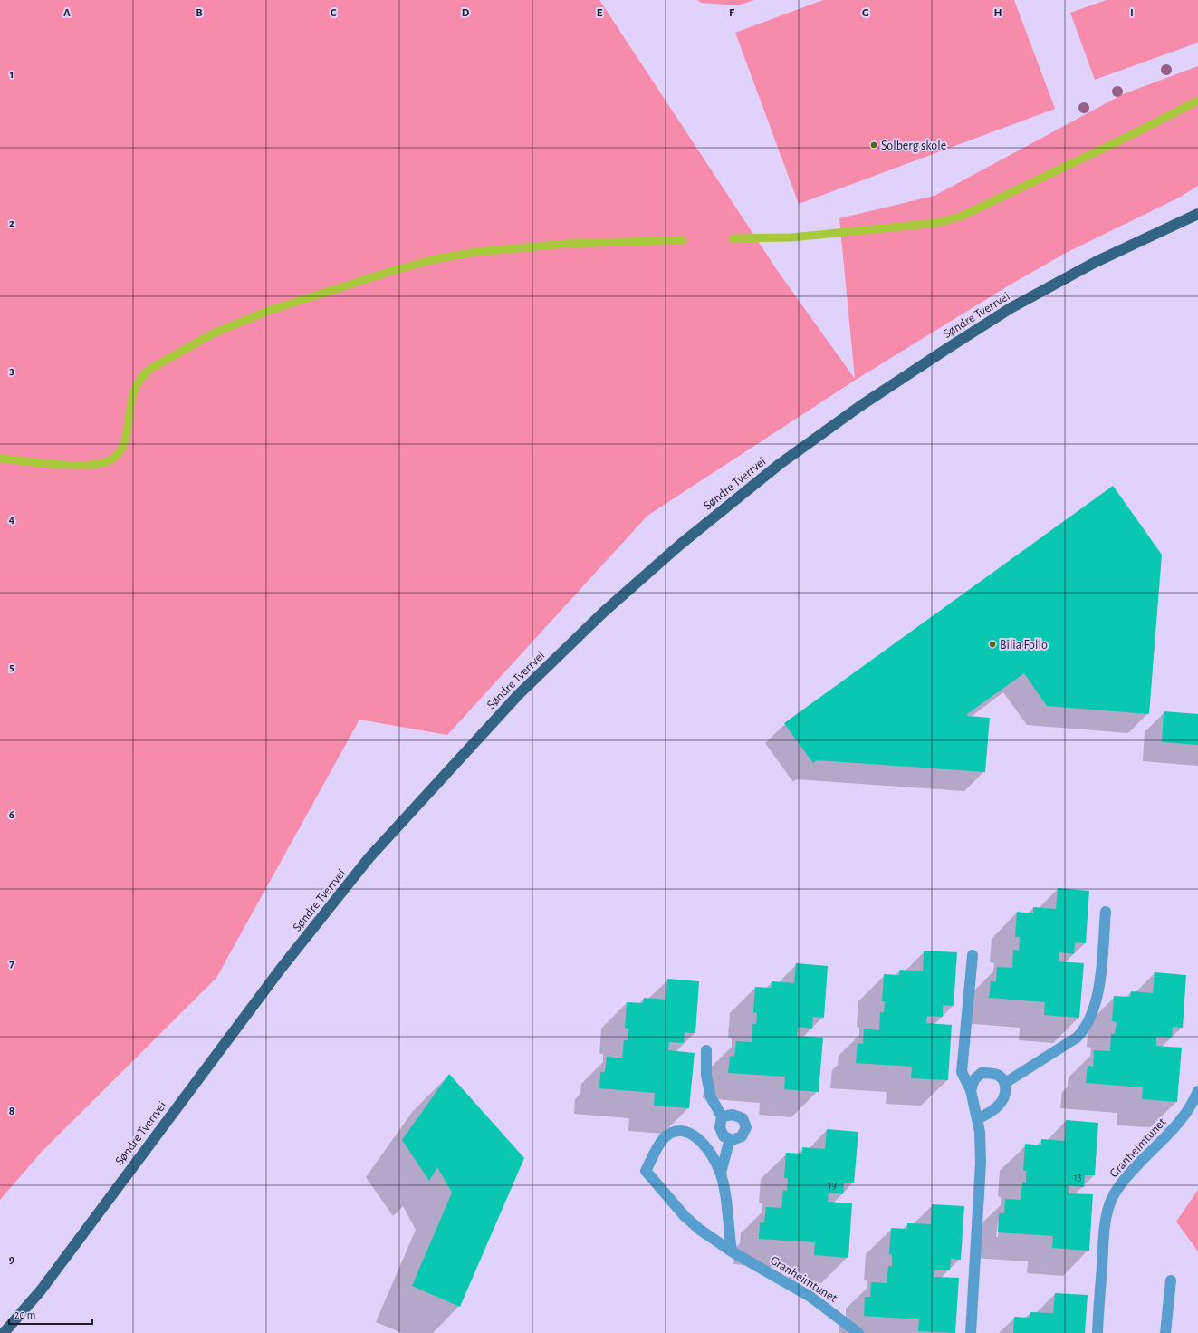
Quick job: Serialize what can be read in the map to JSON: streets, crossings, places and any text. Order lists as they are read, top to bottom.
{
  "streets": {
    "main road": ["Søndre Tverrvei"],
    "street": ["Granheimtunet"]
  },
  "places": ["Solberg skole", "Bilia Follo"],
  "house_numbers": ["13", "19"],
  "scale_bar": "20 m",
  "grid": {
    "columns": [
      "A",
      "B",
      "C",
      "D",
      "E",
      "F",
      "G",
      "H",
      "I"
    ],
    "rows": [
      "1",
      "2",
      "3",
      "4",
      "5",
      "6",
      "7",
      "8",
      "9"
    ]
  }
}
